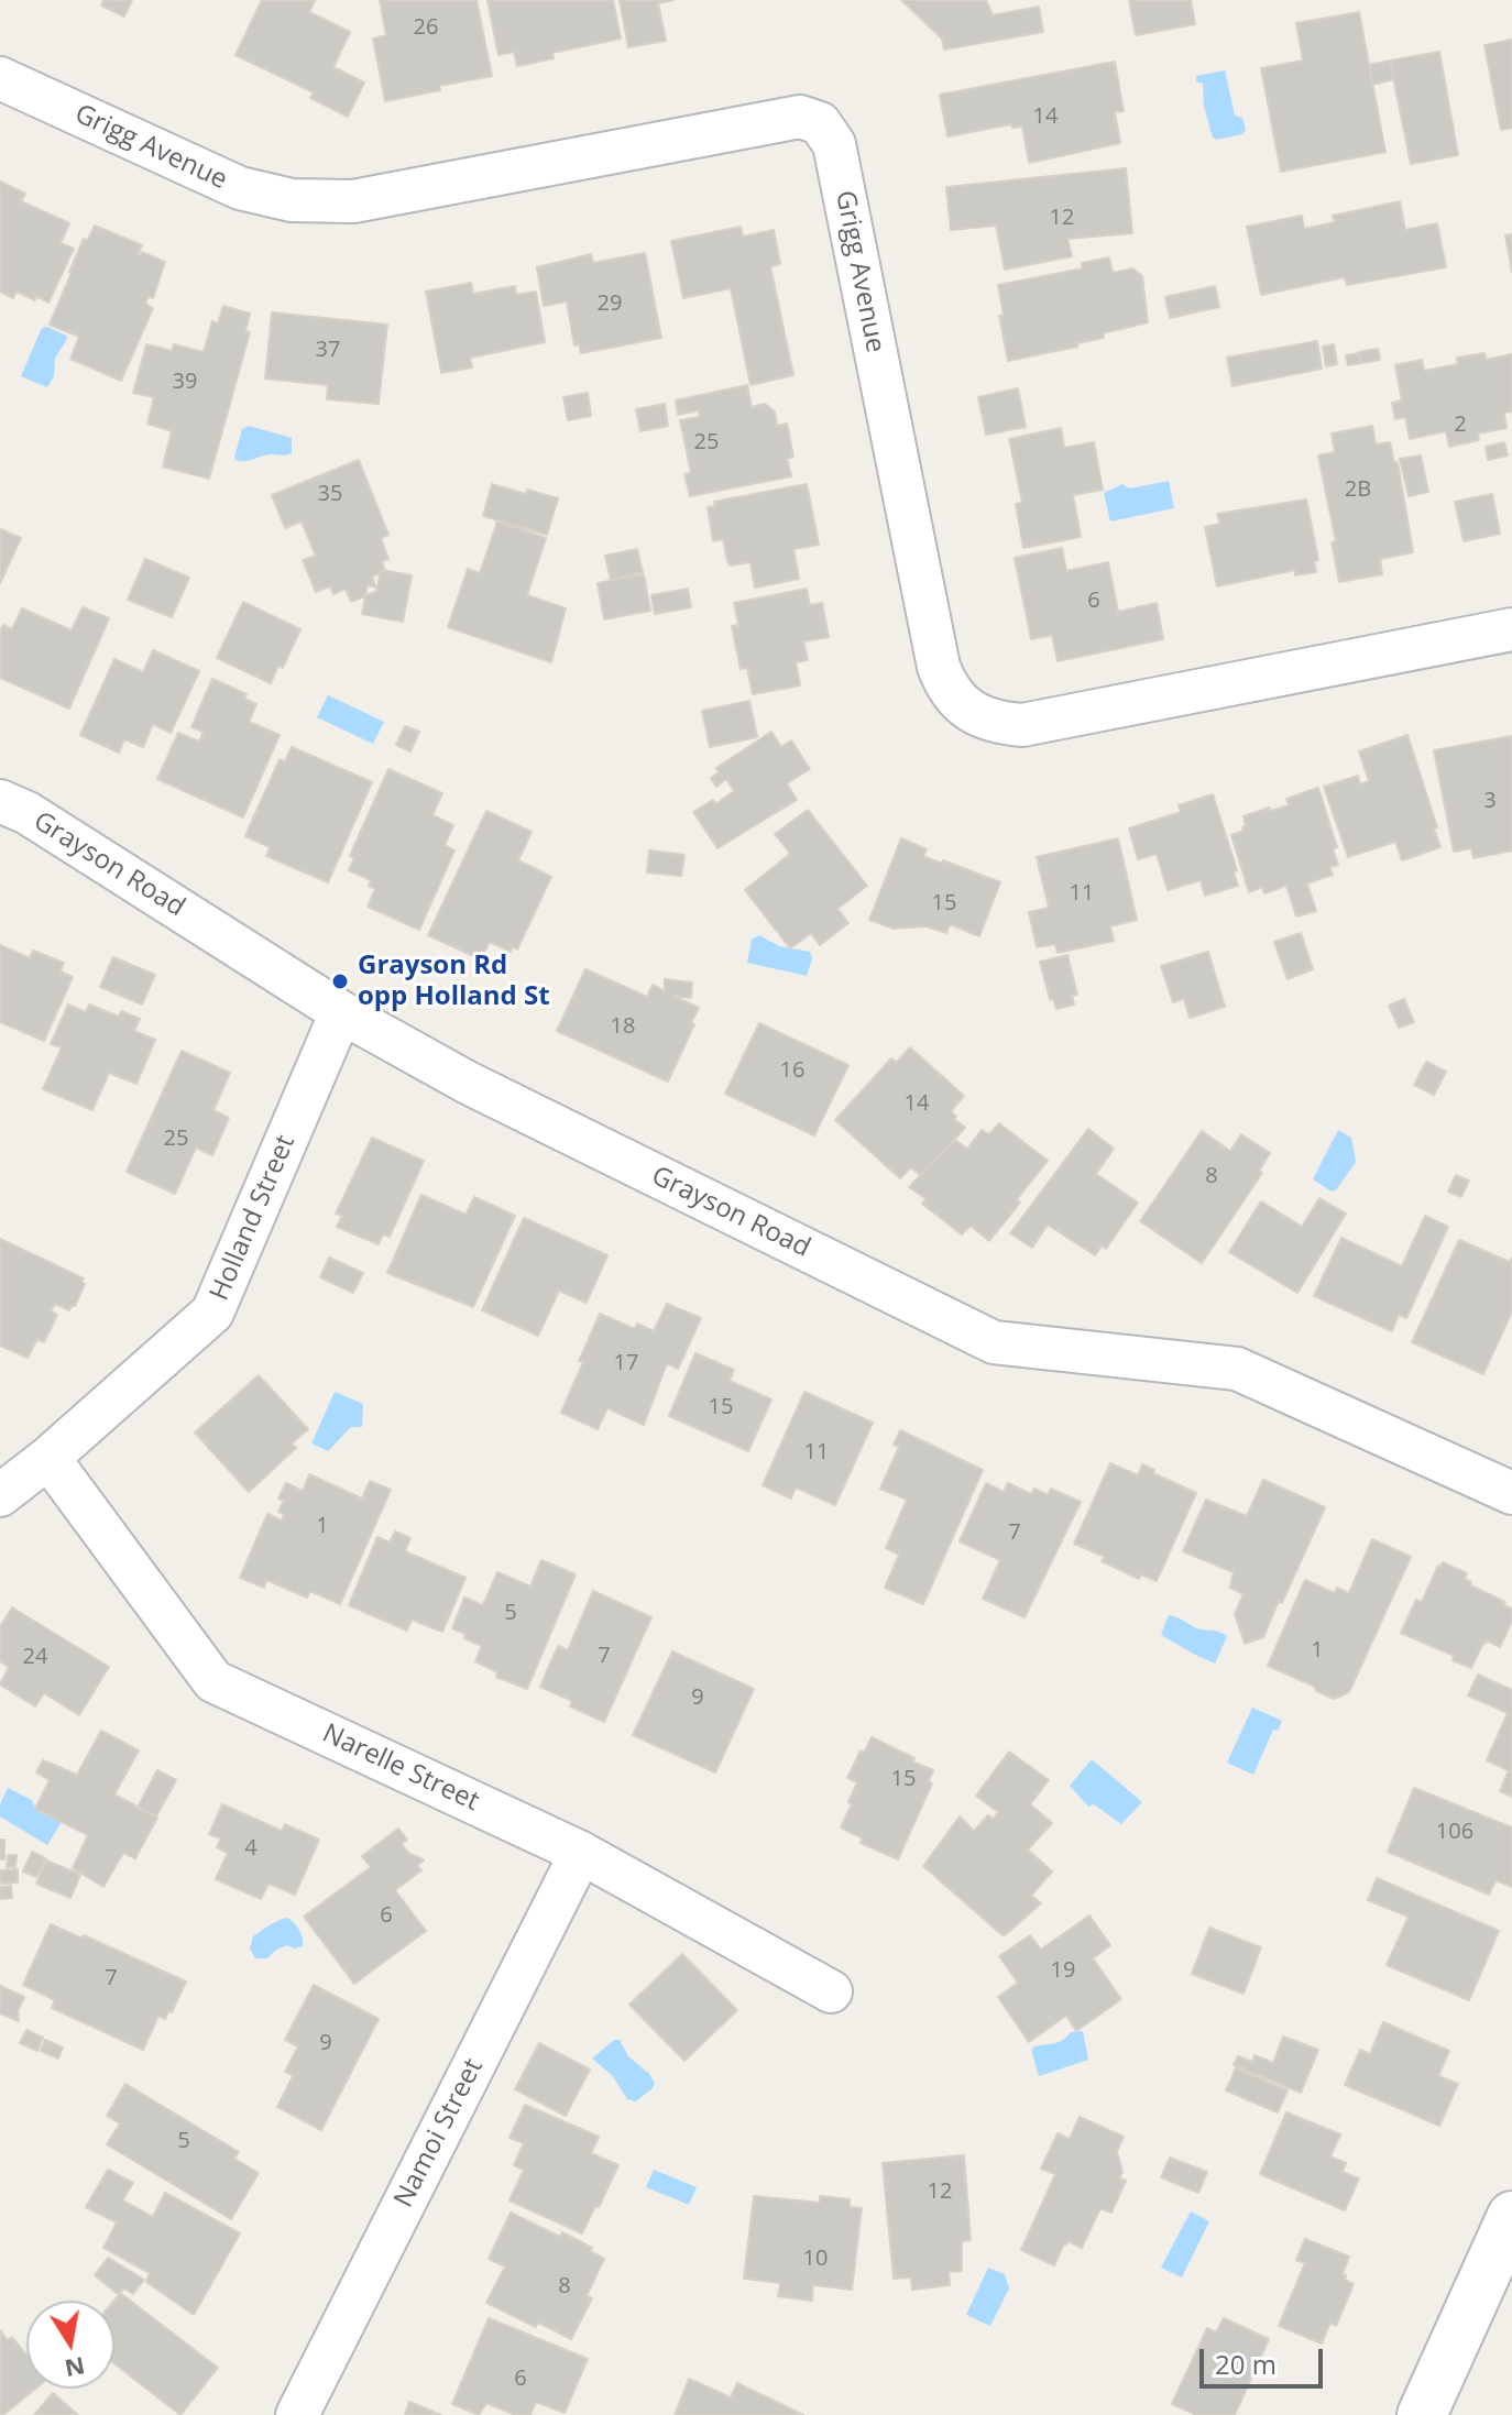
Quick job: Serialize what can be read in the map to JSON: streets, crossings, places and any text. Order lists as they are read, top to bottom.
{
  "streets": {
    "street": [
      "Grigg Avenue",
      "Grayson Road",
      "Holland Street",
      "Narelle Street",
      "Namoi Street"
    ]
  },
  "crossings": [
    ["Grayson Road", "Holland Street"],
    ["Holland Street", "Narelle Street"],
    ["Narelle Street", "Namoi Street"]
  ],
  "places": ["Grayson Rd opp Holland St"],
  "house_numbers": [
    "26",
    "14",
    "12",
    "29",
    "37",
    "39",
    "2",
    "25",
    "2B",
    "35",
    "6",
    "3",
    "11",
    "15",
    "18",
    "16",
    "14",
    "25",
    "8",
    "17",
    "15",
    "11",
    "1",
    "7",
    "5",
    "1",
    "7",
    "24",
    "9",
    "15",
    "106",
    "4",
    "6",
    "19",
    "7",
    "9",
    "5",
    "12",
    "10",
    "8",
    "6"
  ],
  "scale_bar": "20 m",
  "north": "bottom"
}
